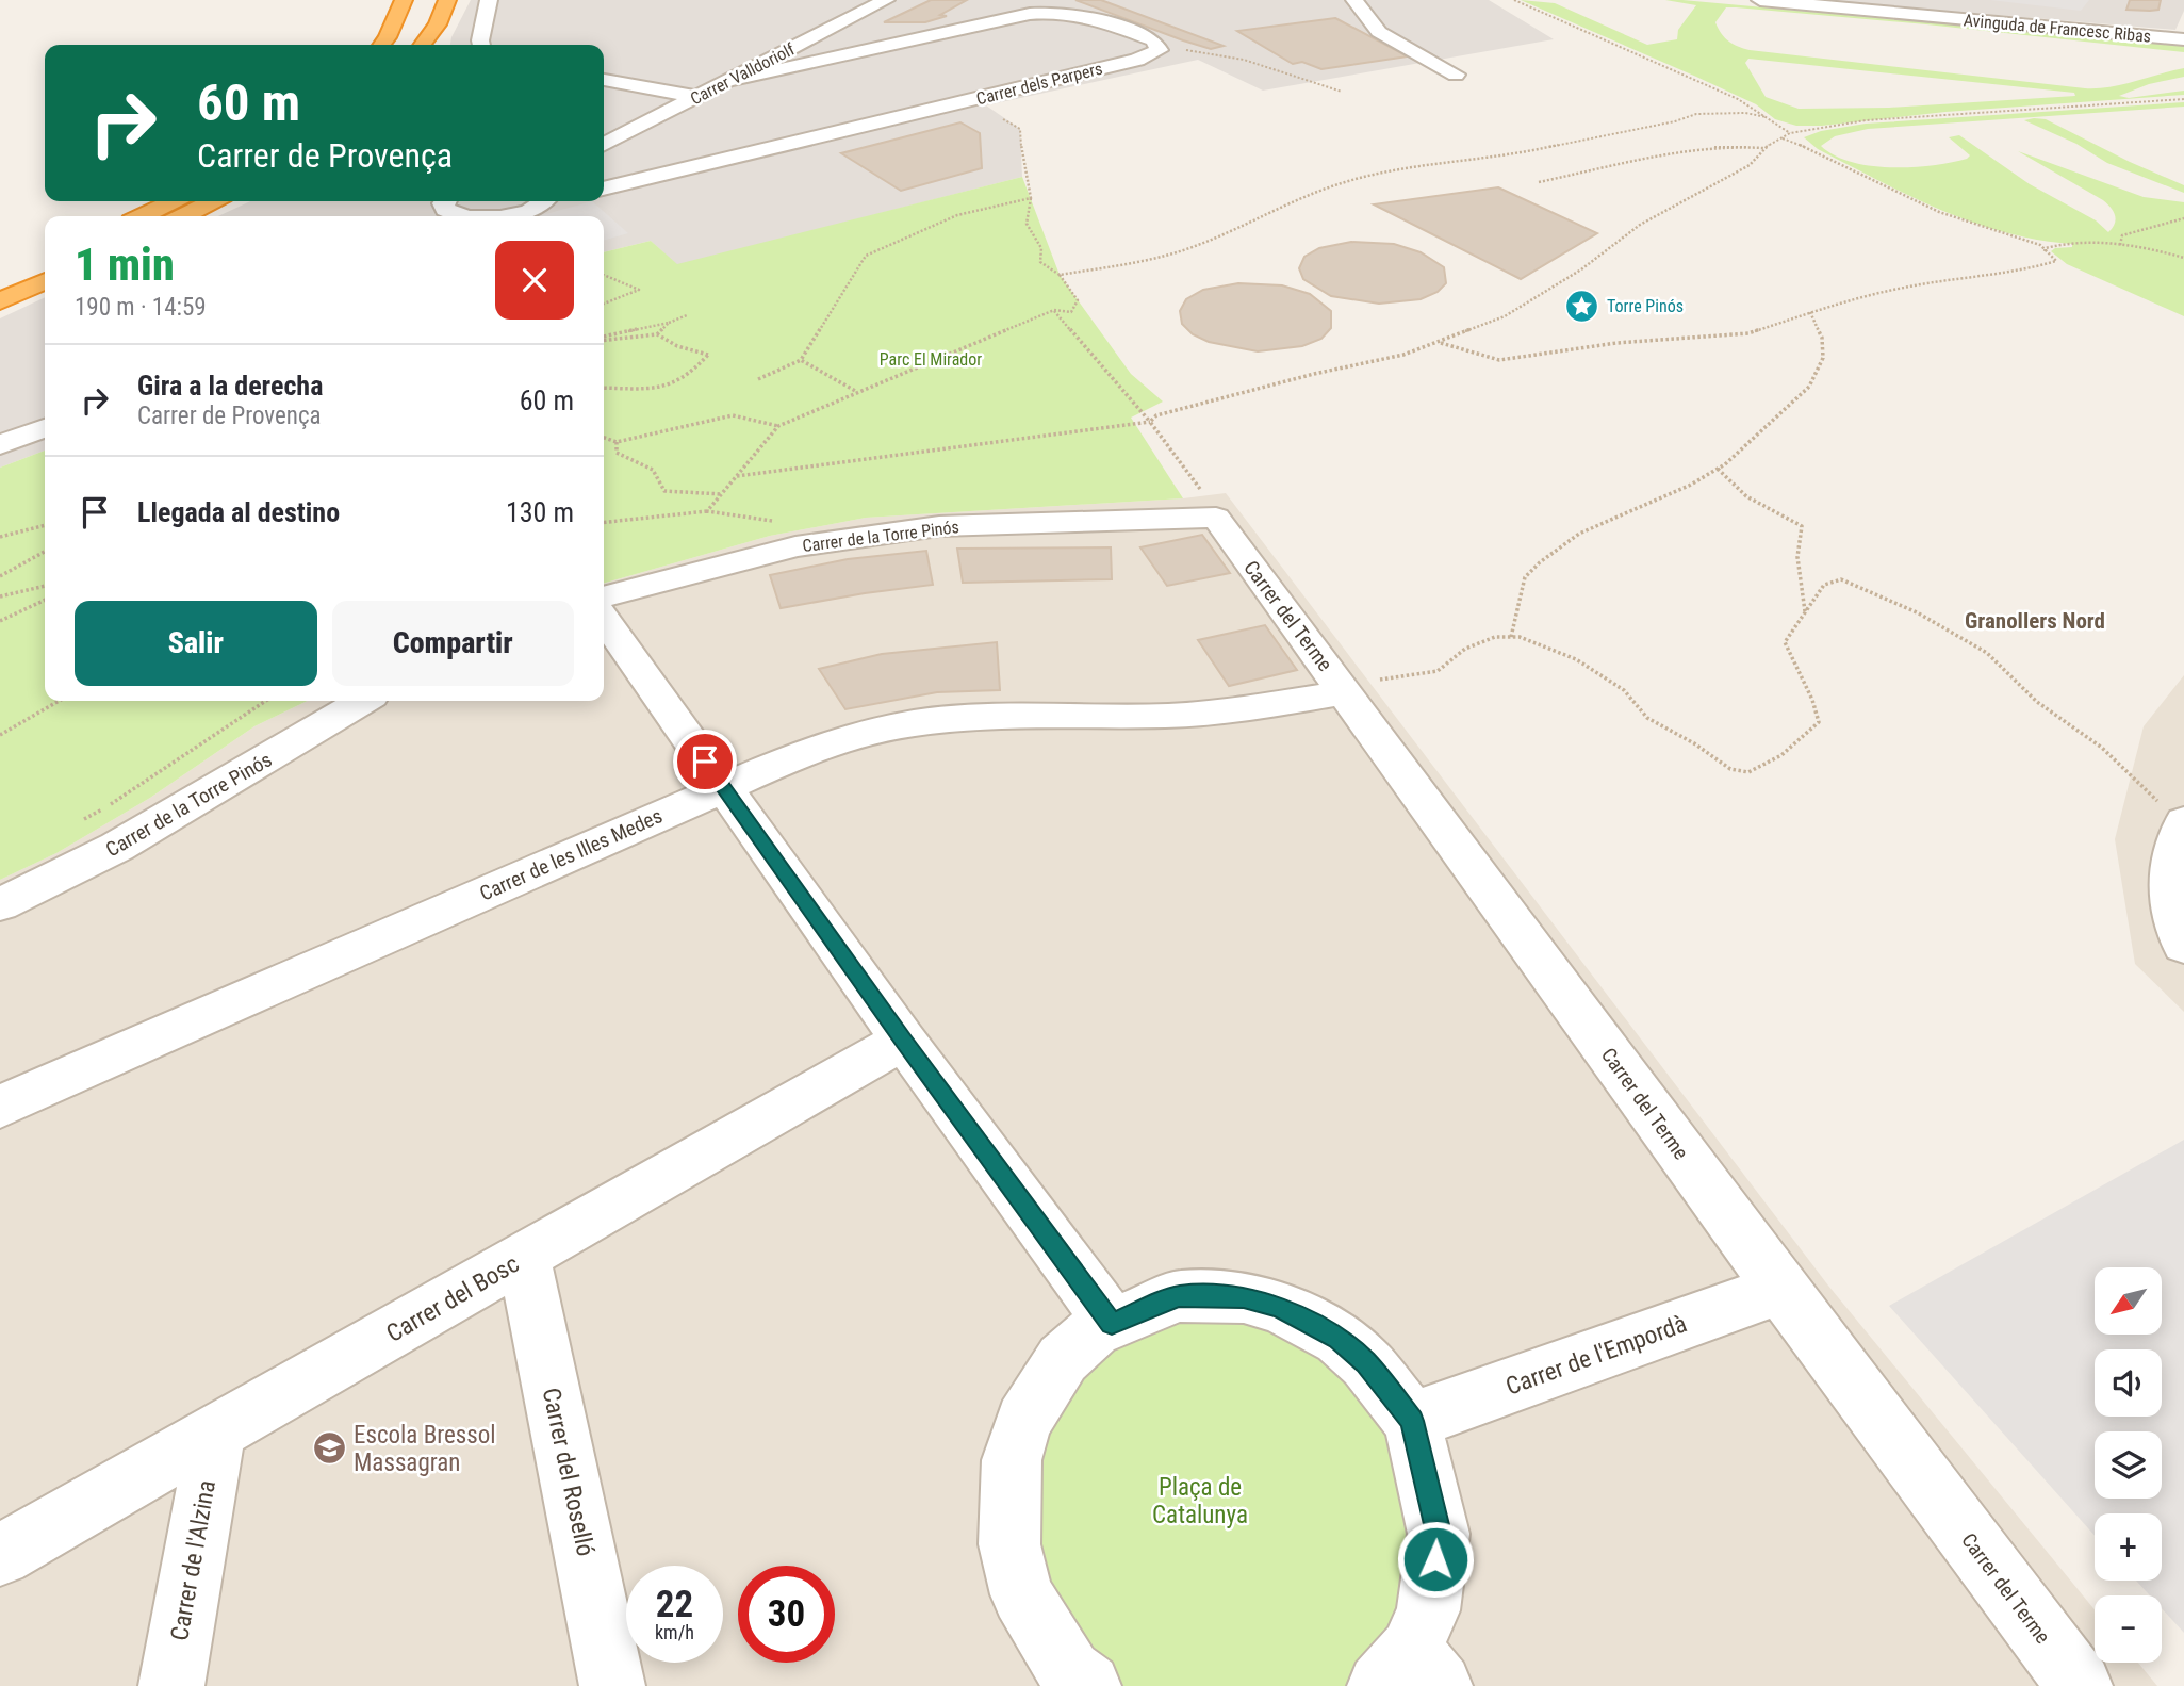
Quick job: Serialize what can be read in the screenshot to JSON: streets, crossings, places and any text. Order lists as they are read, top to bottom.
{
  "streets": {
    "street": [
      "Avinguda de Francesc Ribas",
      "Carrer Valldoriolf",
      "Carrer dels Parpers",
      "Carrer de la Torre Pinós",
      "Carrer del Terme",
      "Carrer de les Illes Medes",
      "Carrer del Bosc",
      "Carrer de l'Empordà",
      "Carrer del Roselló",
      "Carrer de l'Alzina"
    ]
  },
  "crossings": [
    ["Carrer de la Torre Pinós", "Carrer del Terme"],
    ["Carrer del Terme", "Carrer de les Illes Medes"],
    ["Carrer del Terme", "Carrer de l'Empordà"],
    ["Carrer del Bosc", "Carrer del Roselló"],
    ["Carrer del Bosc", "Carrer de l'Alzina"]
  ],
  "districts": ["Granollers Nord"],
  "parks": ["Parc El Mirador", "Plaça de Catalunya"],
  "places": {
    "place": ["Torre Pinós"],
    "school or university": ["Escola Bressol Massagran"]
  },
  "north": "bottom left",
  "page": {
    "turn": ["60 m", "Carrer de Provença"],
    "heading": ["1 min", "190 m · 14:59"],
    "list": [
      {
        "name": "Gira a la derecha",
        "note": "Carrer de Provença",
        "value": "60 m"
      },
      {
        "name": "Llegada al destino",
        "value": "130 m"
      }
    ],
    "buttons": ["Salir", "Compartir"],
    "map_buttons": ["+", "−"],
    "speed": "22 km/h",
    "limit": "30"
  }
}
